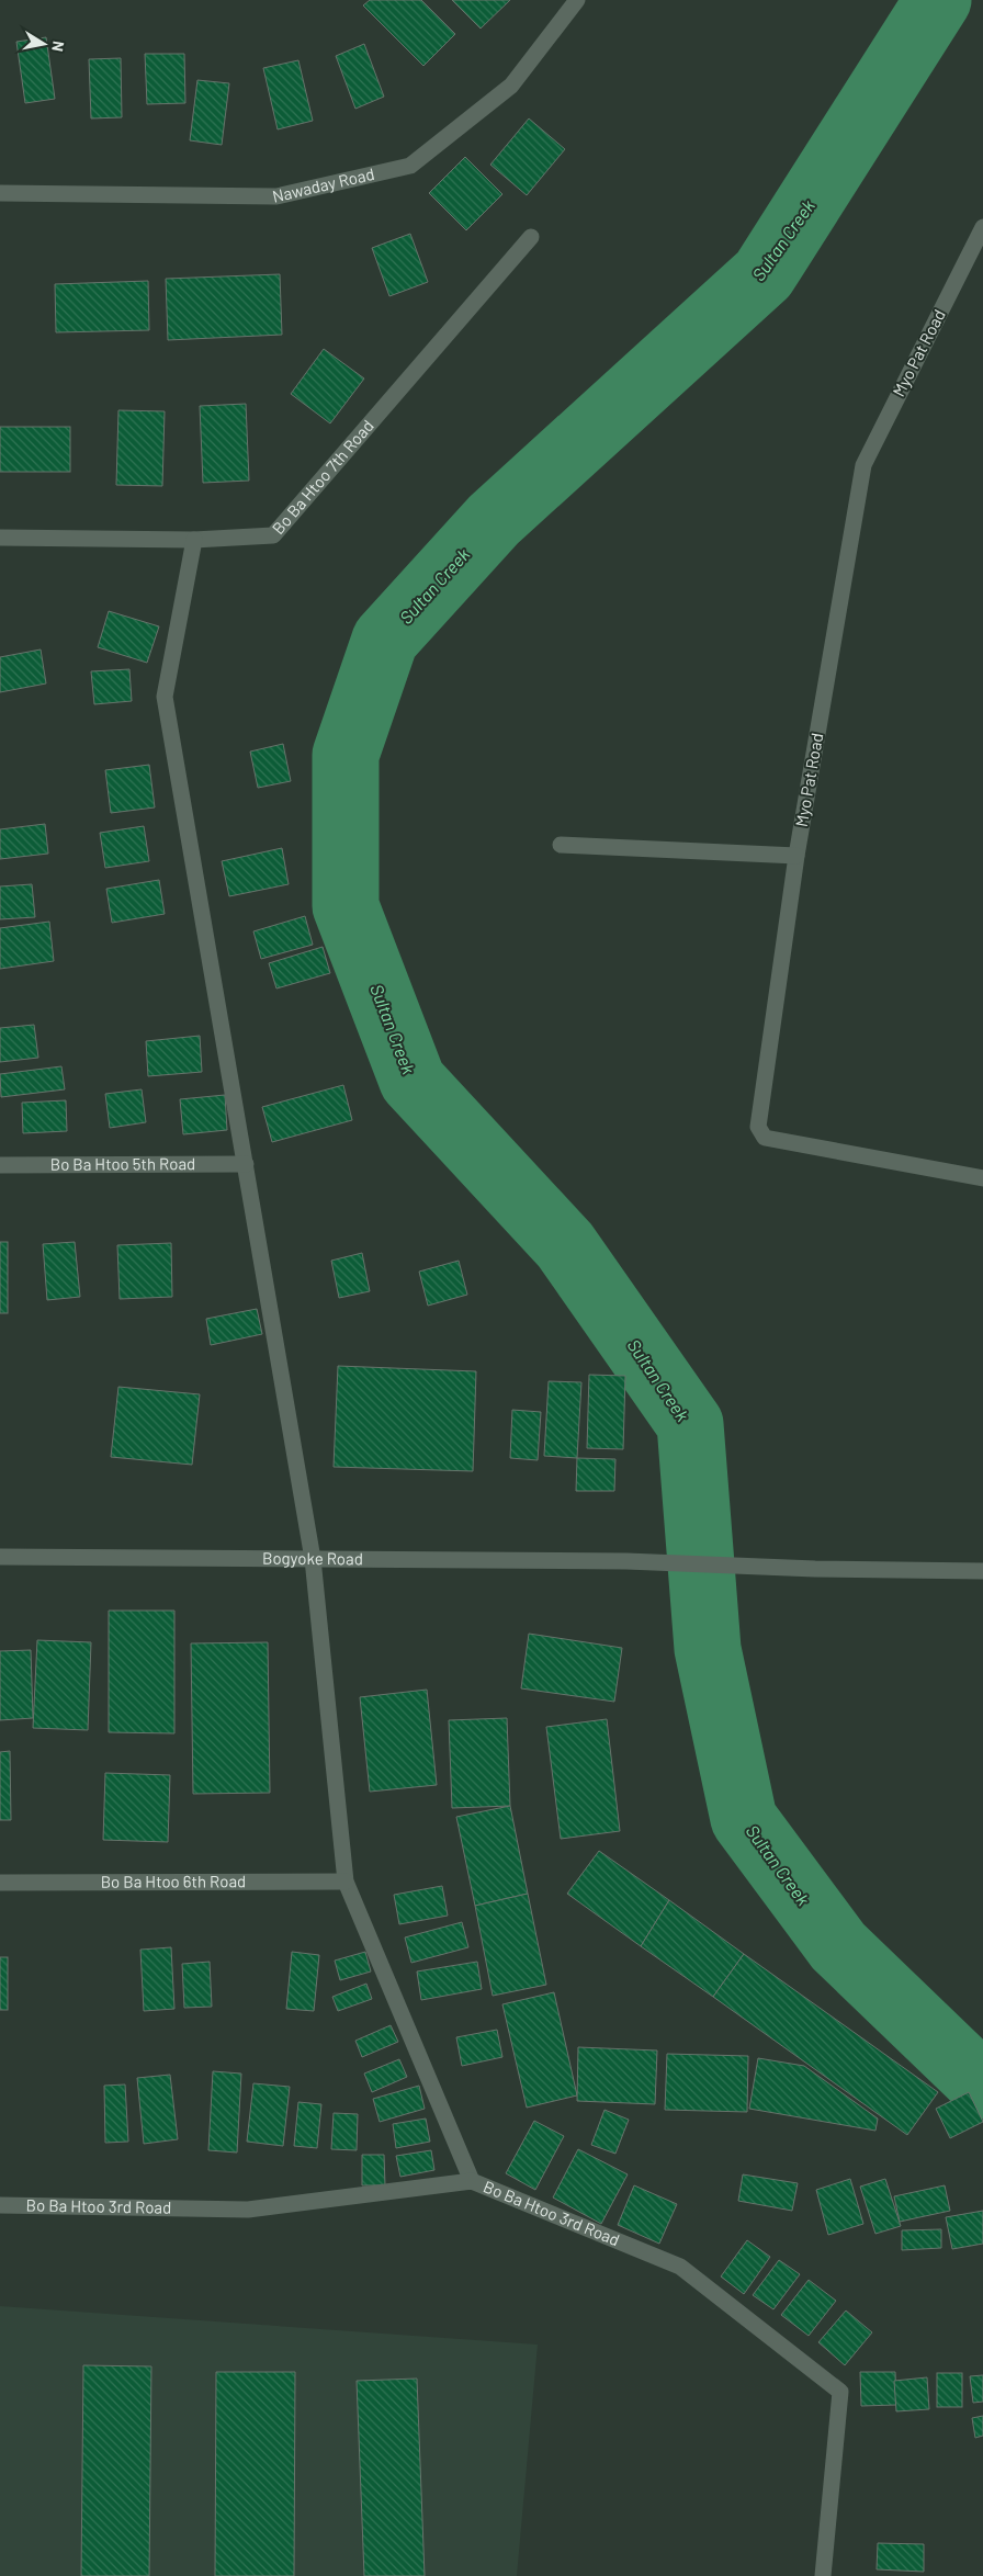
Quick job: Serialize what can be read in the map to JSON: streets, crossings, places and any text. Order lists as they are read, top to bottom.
{
  "streets": {
    "street": [
      "Nawaday Road",
      "Myo Pat Road",
      "Bo Ba Htoo 7th Road",
      "Bo Ba Htoo 5th Road",
      "Bogyoke Road",
      "Bo Ba Htoo 6th Road",
      "Bo Ba Htoo 3rd Road"
    ]
  },
  "water": ["Sultan Creek"],
  "north": "right"
}
